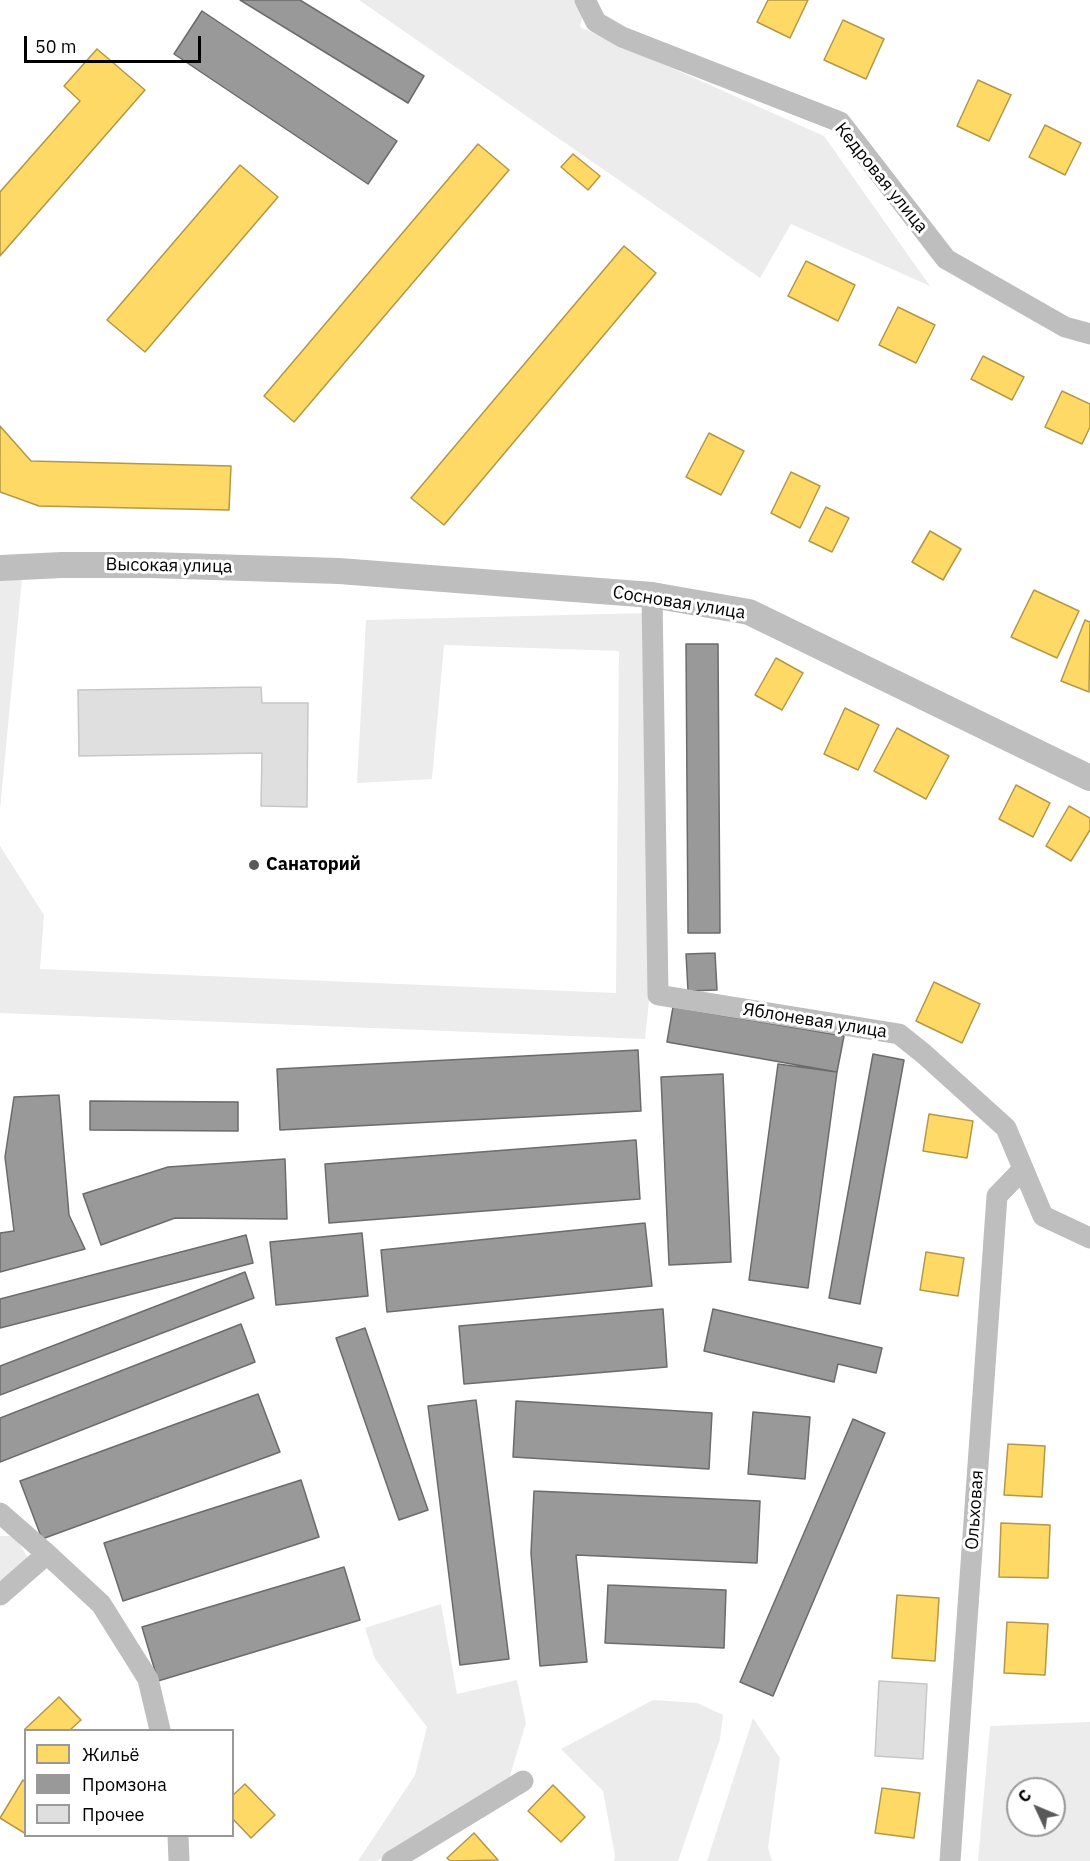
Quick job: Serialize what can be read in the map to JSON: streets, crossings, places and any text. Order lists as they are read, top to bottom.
{
  "streets": {
    "street": [
      "Кедровая улица",
      "Высокая улица",
      "Сосновая улица",
      "Яблоневая улица",
      "Ольховая"
    ]
  },
  "crossings": [
    ["Высокая улица", "Сосновая улица"],
    ["Сосновая улица", "Яблоневая улица"],
    ["Яблоневая улица", "Ольховая"]
  ],
  "places": ["Санаторий"],
  "legend": ["Жильё", "Промзона", "Прочее"],
  "scale_bar": "50 m",
  "north": "top left"
}
